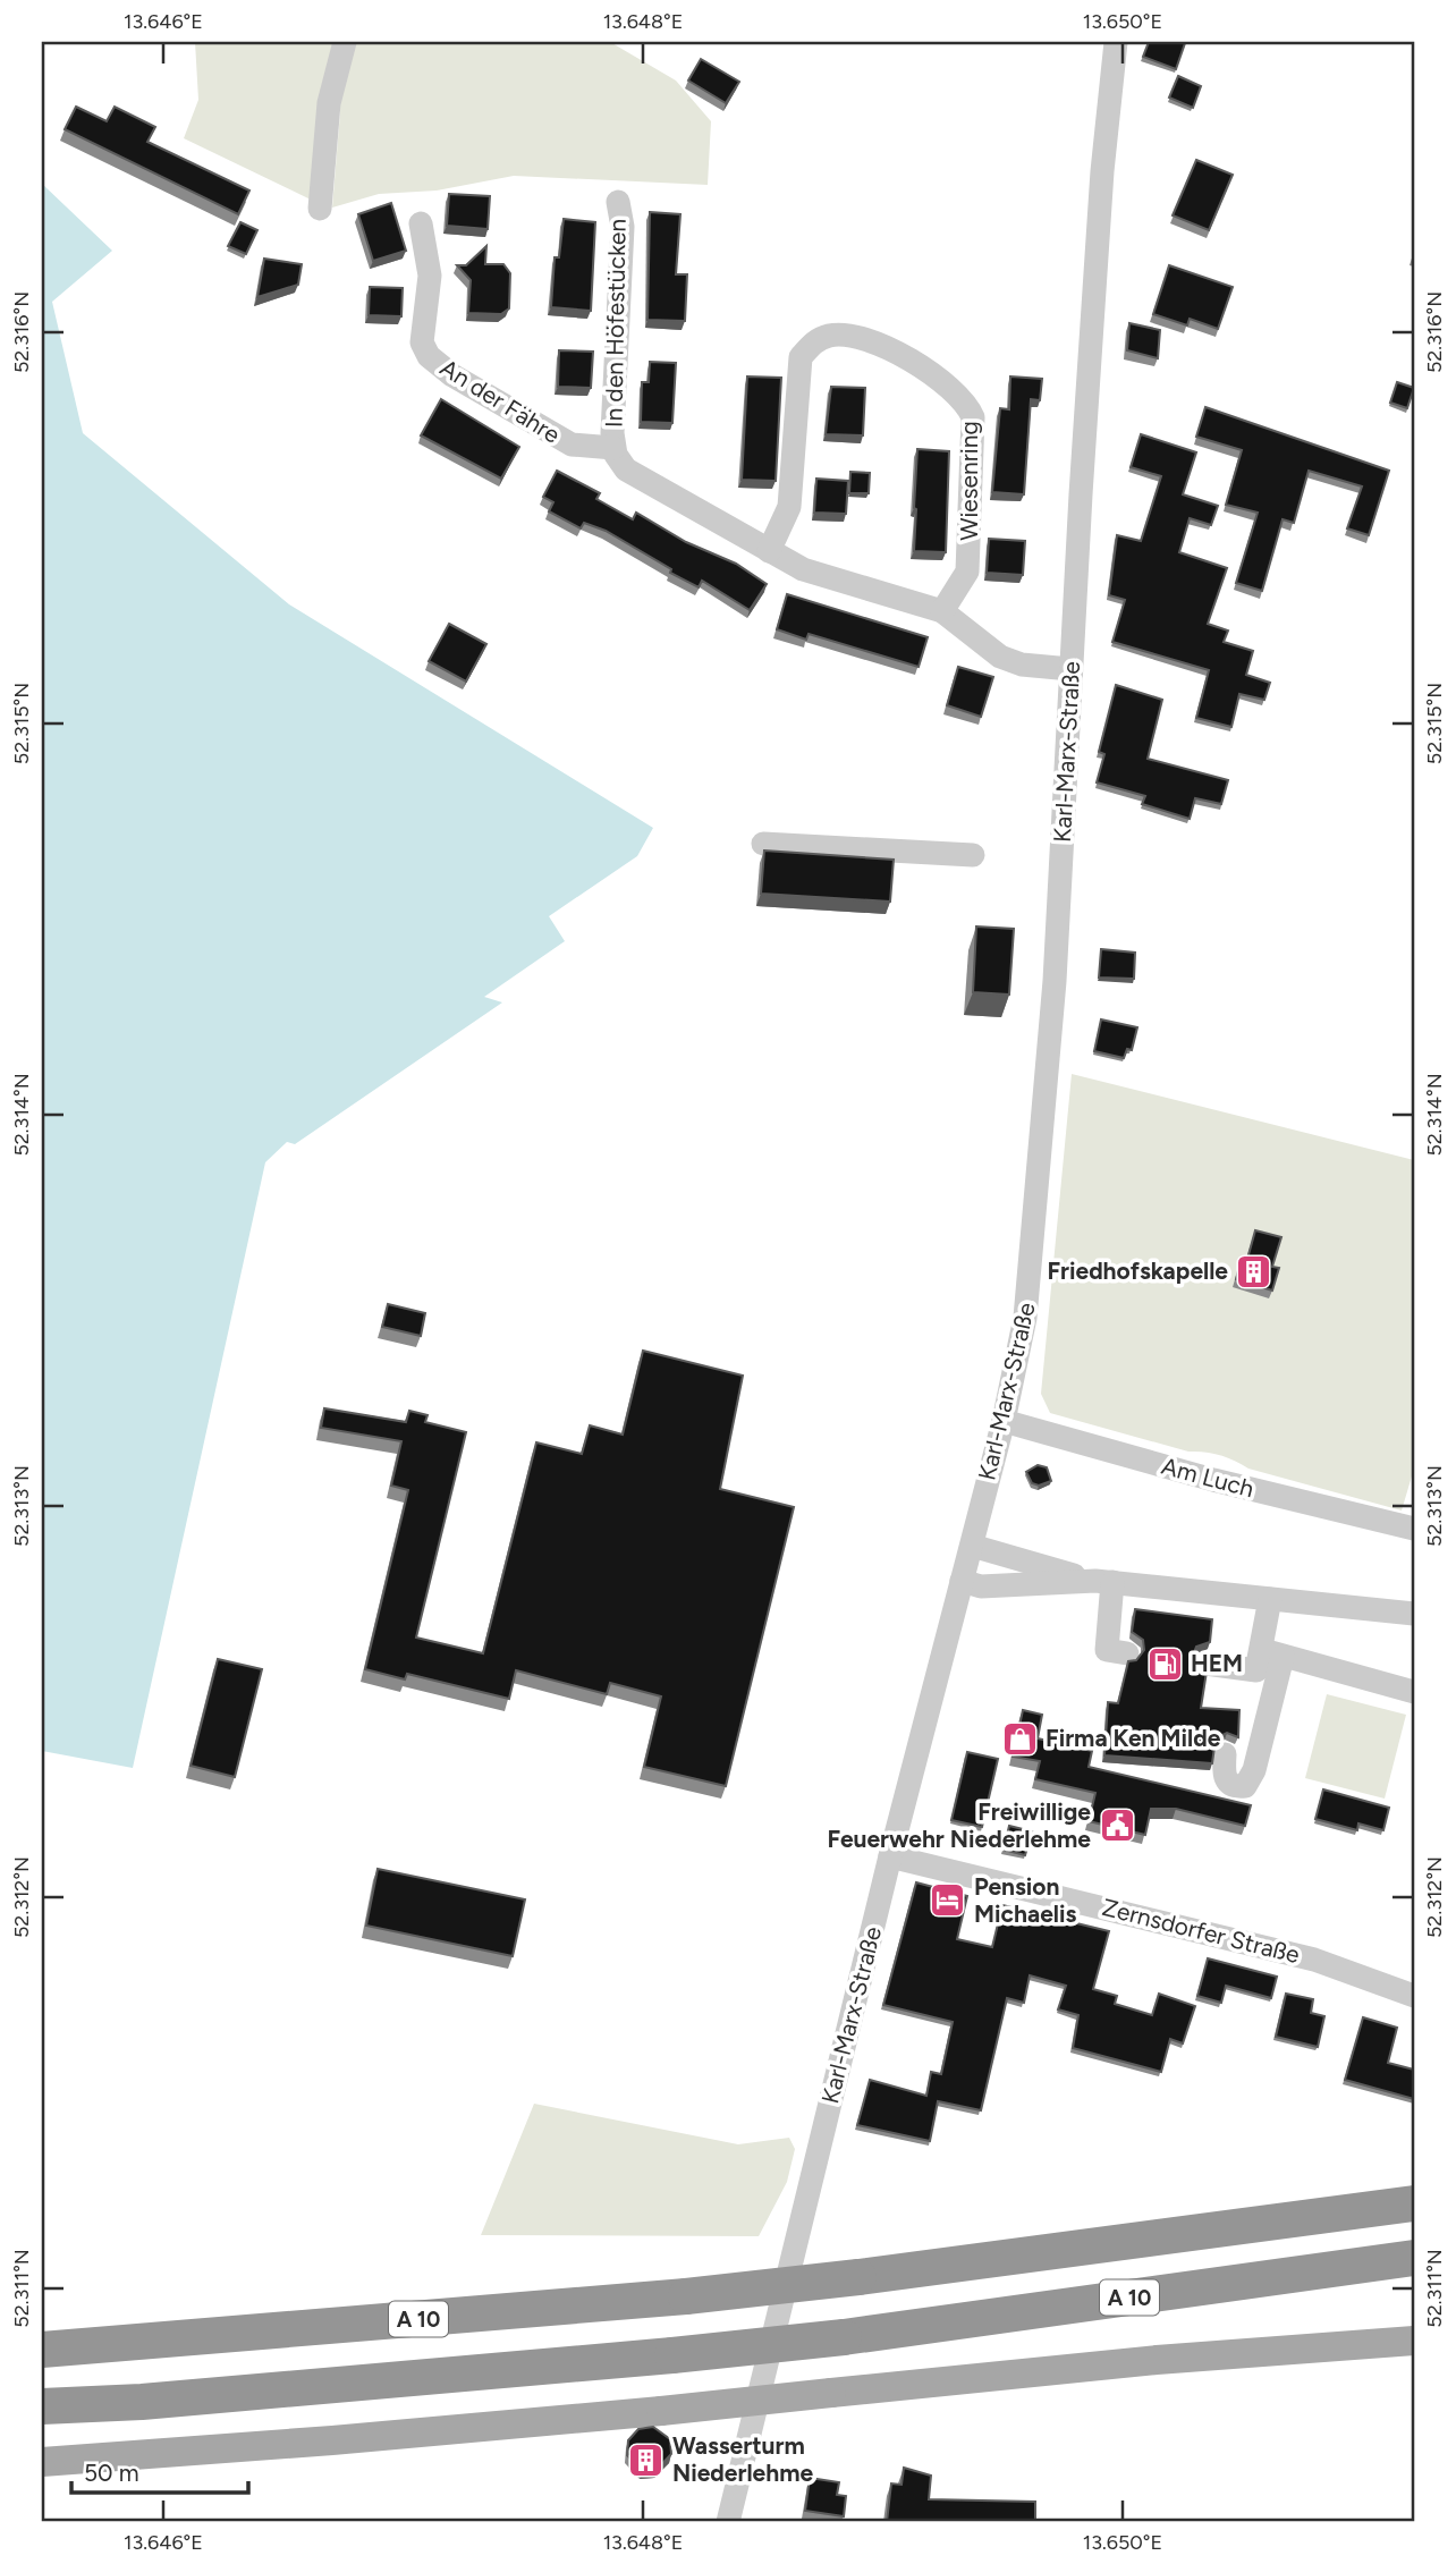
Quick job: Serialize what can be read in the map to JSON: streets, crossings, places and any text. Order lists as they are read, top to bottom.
{
  "streets": {
    "highway": ["A 10"],
    "street": [
      "In den Höfestücken",
      "An der Fähre",
      "Wiesenring",
      "Karl-Marx-Straße",
      "Am Luch",
      "Zernsdorfer Straße"
    ]
  },
  "crossings": [
    ["In den Höfestücken", "An der Fähre"],
    ["In den Höfestücken", "Wiesenring"],
    ["In den Höfestücken", "Karl-Marx-Straße"],
    ["Karl-Marx-Straße", "Am Luch"],
    ["Karl-Marx-Straße", "Zernsdorfer Straße"]
  ],
  "places": {
    "building": ["Friedhofskapelle", "Wasserturm Niederlehme"],
    "fuel station": ["HEM"],
    "shop": ["Firma Ken Milde"],
    "public building": ["Freiwillige Feuerwehr Niederlehme"],
    "hotel": ["Pension Michaelis"]
  },
  "scale_bar": "50 m",
  "coordinates": [
    "13.646°E",
    "13.648°E",
    "13.650°E",
    "52.316°N",
    "52.315°N",
    "52.314°N",
    "52.313°N",
    "52.312°N",
    "52.311°N"
  ]
}
